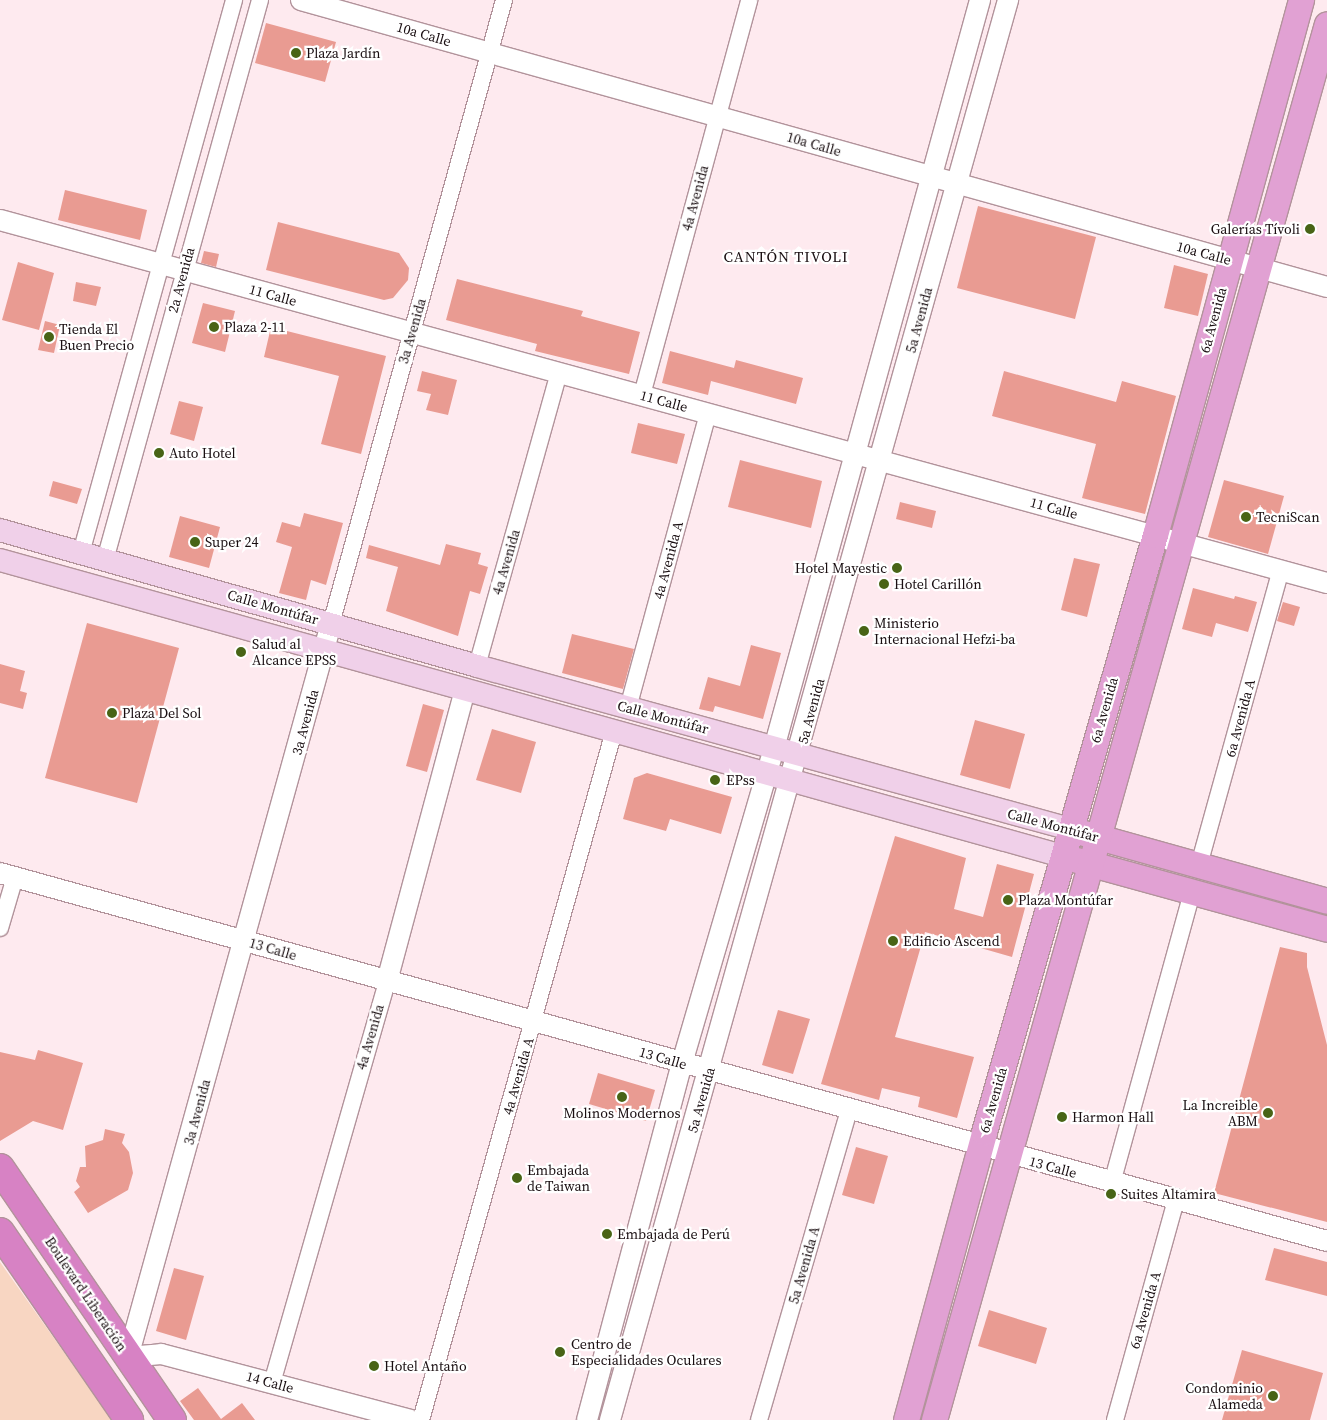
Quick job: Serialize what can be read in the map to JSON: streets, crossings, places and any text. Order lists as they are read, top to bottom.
{
  "streets": {
    "highway": ["Boulevard Liberación"],
    "main road": ["6a Avenida", "Calle Montúfar"],
    "street": [
      "10a Calle",
      "4a Avenida",
      "2a Avenida",
      "11 Calle",
      "5a Avenida",
      "3a Avenida",
      "4a Avenida A",
      "6a Avenida A",
      "13 Calle",
      "5a Avenida A",
      "14 Calle"
    ]
  },
  "crossings": [
    ["10a Calle", "4a Avenida"],
    ["10a Calle", "5a Avenida"],
    ["10a Calle", "6a Avenida"],
    ["10a Calle", "3a Avenida"],
    ["4a Avenida", "11 Calle"],
    ["4a Avenida", "Calle Montúfar"],
    ["4a Avenida", "13 Calle"],
    ["4a Avenida", "14 Calle"],
    ["2a Avenida", "11 Calle"],
    ["2a Avenida", "Calle Montúfar"],
    ["11 Calle", "5a Avenida"],
    ["11 Calle", "6a Avenida"],
    ["11 Calle", "3a Avenida"],
    ["11 Calle", "4a Avenida A"],
    ["11 Calle", "6a Avenida A"],
    ["5a Avenida", "Calle Montúfar"],
    ["5a Avenida", "13 Calle"],
    ["6a Avenida", "Calle Montúfar"],
    ["6a Avenida", "13 Calle"],
    ["3a Avenida", "Calle Montúfar"],
    ["3a Avenida", "13 Calle"],
    ["3a Avenida", "Boulevard Liberación"],
    ["3a Avenida", "14 Calle"],
    ["4a Avenida A", "Calle Montúfar"],
    ["4a Avenida A", "13 Calle"],
    ["Calle Montúfar", "6a Avenida A"],
    ["6a Avenida A", "13 Calle"],
    ["13 Calle", "5a Avenida A"],
    ["Boulevard Liberación", "14 Calle"]
  ],
  "districts": ["CANTÓN TIVOLI"],
  "places": [
    "Plaza Jardín",
    "Galerías Tívoli",
    "Plaza 2-11",
    "Tienda El Buen Precio",
    "Auto Hotel",
    "TecniScan",
    "Super 24",
    "Hotel Mayestic",
    "Hotel Carillón",
    "Ministerio Internacional Hefzi-ba",
    "Salud al Alcance EPSS",
    "Plaza Del Sol",
    "EPss",
    "Plaza Montúfar",
    "Edificio Ascend",
    "Molinos Modernos",
    "La Increible ABM",
    "Harmon Hall",
    "Embajada de Taiwan",
    "Suites Altamira",
    "Embajada de Perú",
    "Centro de Especialidades Oculares",
    "Hotel Antaño",
    "Condominio Alameda"
  ]
}
